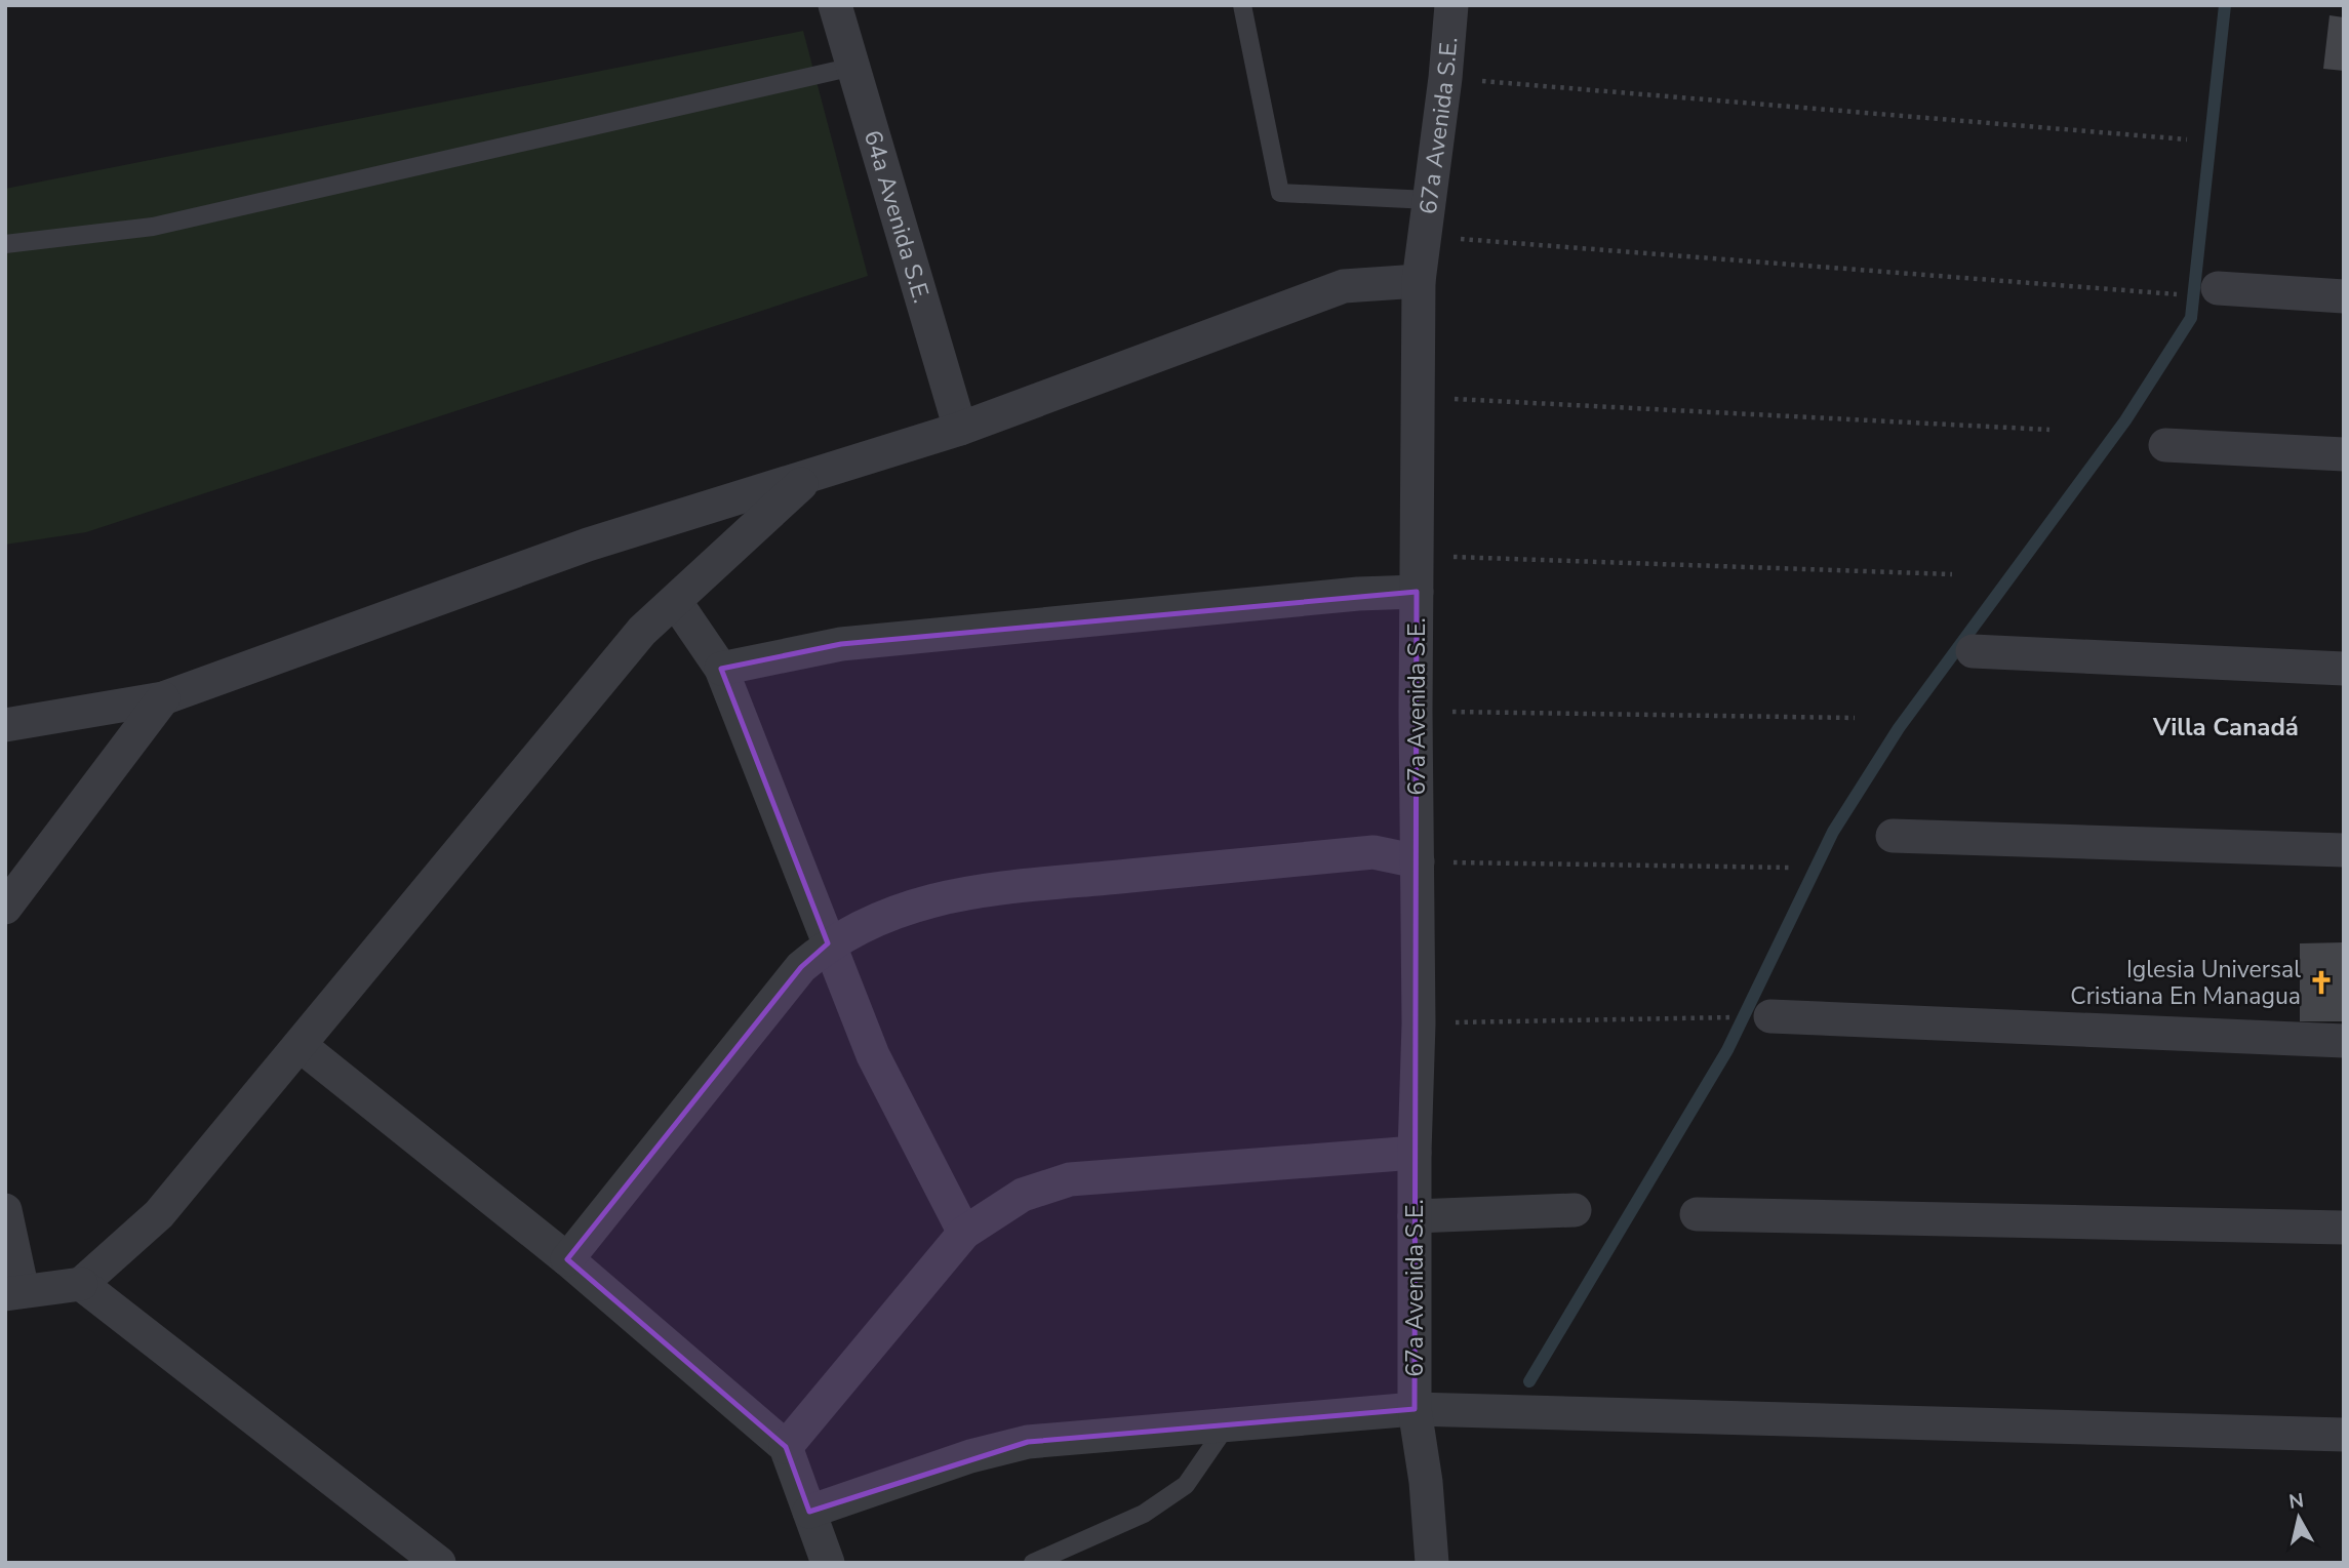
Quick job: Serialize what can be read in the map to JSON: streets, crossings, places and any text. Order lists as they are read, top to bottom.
{
  "streets": {
    "street": ["67a Avenida S.E.", "64a Avenida S.E."]
  },
  "districts": ["Villa Canadá"],
  "places": {
    "church": ["Iglesia Universal Cristiana En Managua"]
  },
  "north": "top"
}
